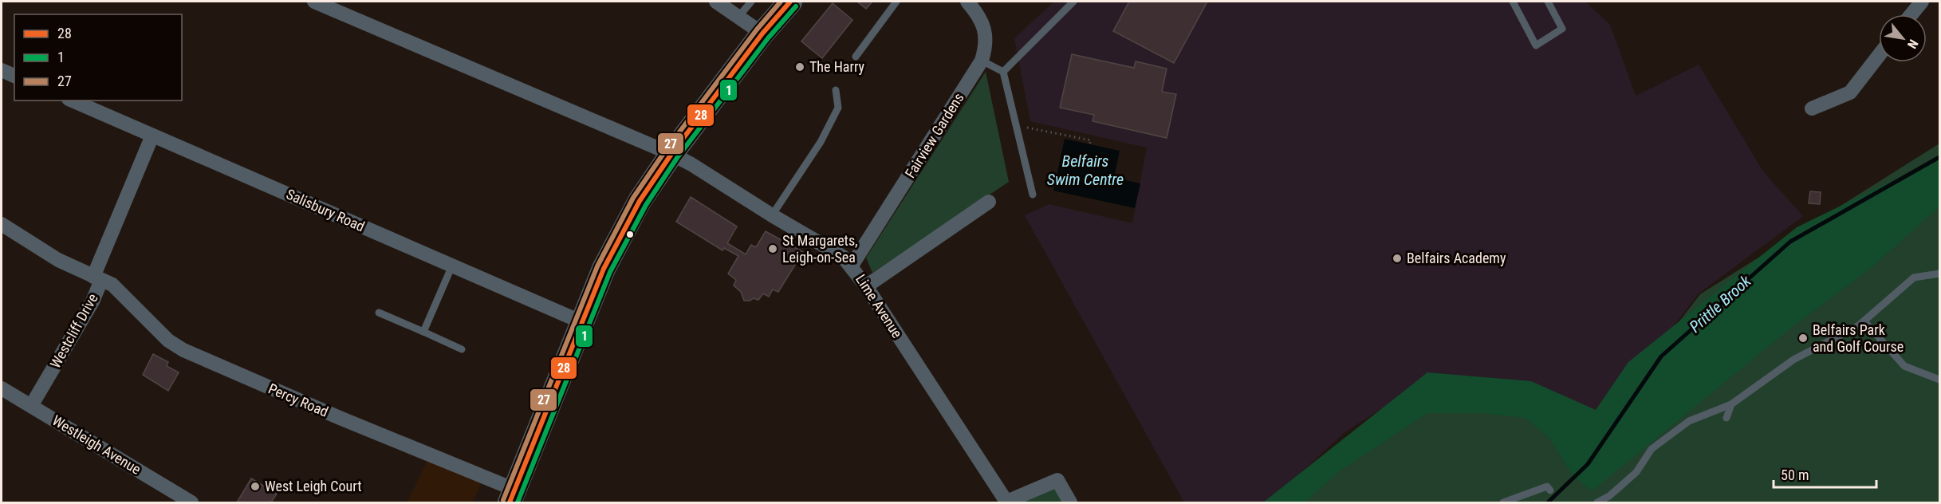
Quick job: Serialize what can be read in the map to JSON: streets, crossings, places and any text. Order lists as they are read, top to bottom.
{
  "streets": {
    "street": [
      "Fairview Gardens",
      "Salisbury Road",
      "Lime Avenue",
      "Westcliff Drive",
      "Percy Road",
      "Westleigh Avenue"
    ]
  },
  "crossings": [
    ["Fairview Gardens", "Lime Avenue"],
    ["Westcliff Drive", "Percy Road"],
    ["Westcliff Drive", "Westleigh Avenue"]
  ],
  "water": ["Belfairs Swim Centre", "Prittle Brook"],
  "places": [
    "The Harry",
    "St Margarets, Leigh-on-Sea",
    "Belfairs Academy",
    "Belfairs Park and Golf Course",
    "West Leigh Court"
  ],
  "lines": ["transit line 28", "transit line 27", "transit line 1"],
  "legend": ["28", "1", "27"],
  "scale_bar": "50 m",
  "north": "bottom right"
}
